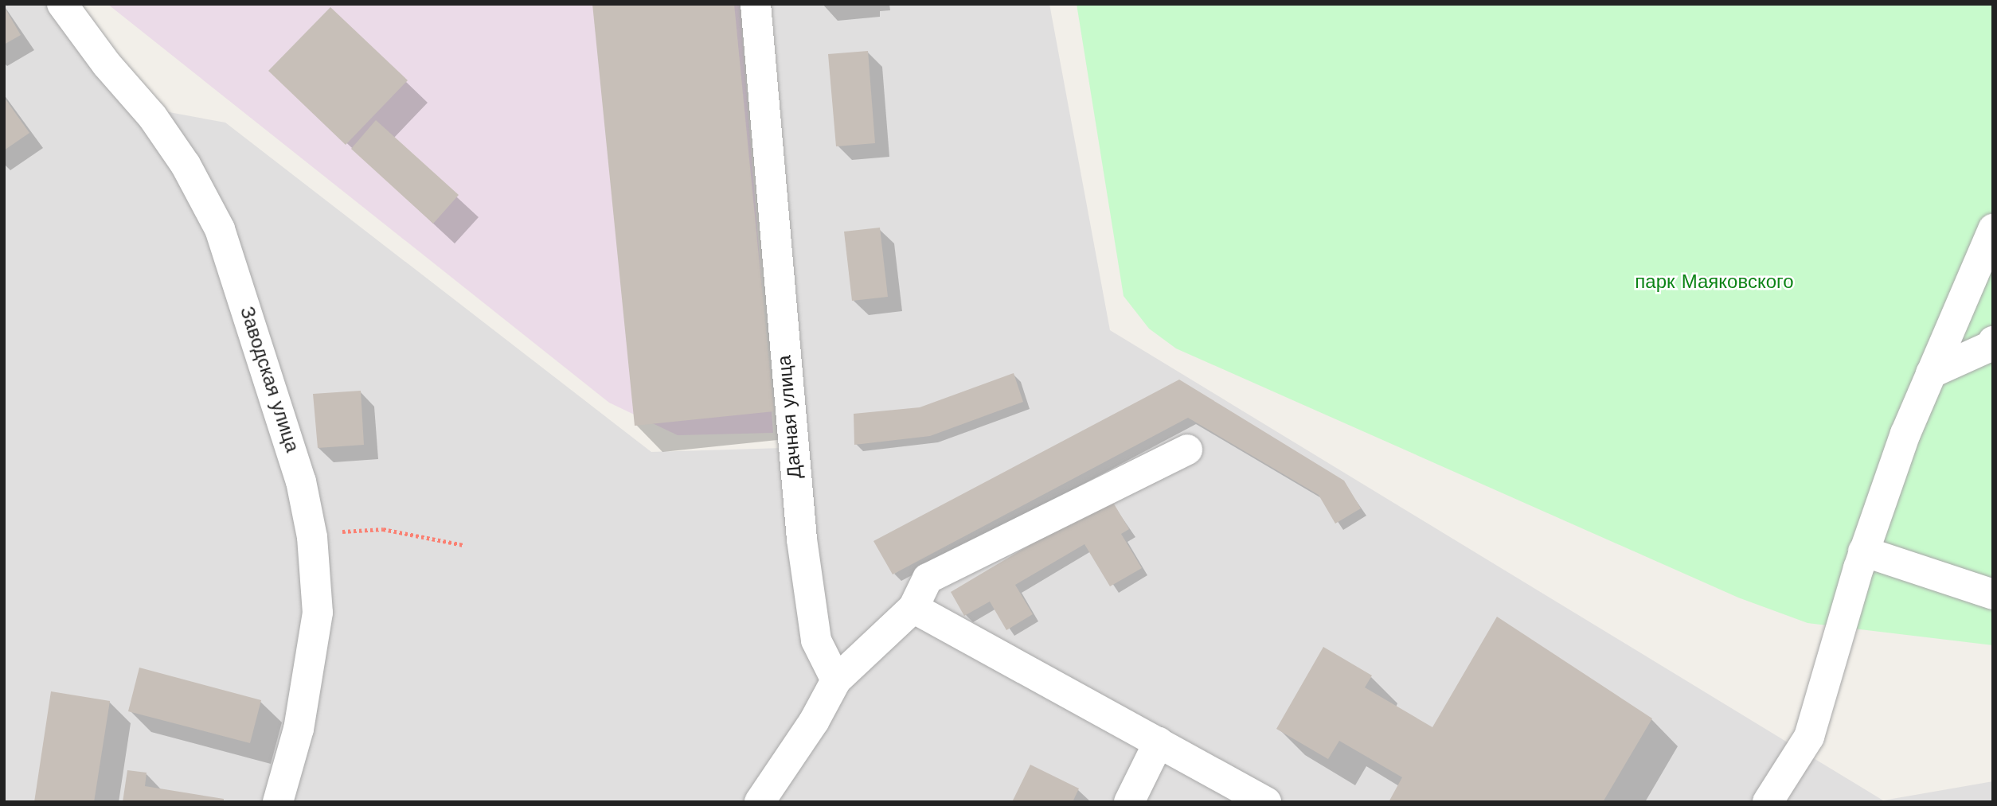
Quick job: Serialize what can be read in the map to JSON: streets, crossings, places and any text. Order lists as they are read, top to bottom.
{
  "streets": {
    "street": ["Заводская улица", "Дачная улица"]
  },
  "parks": ["парк Маяковского"]
}
